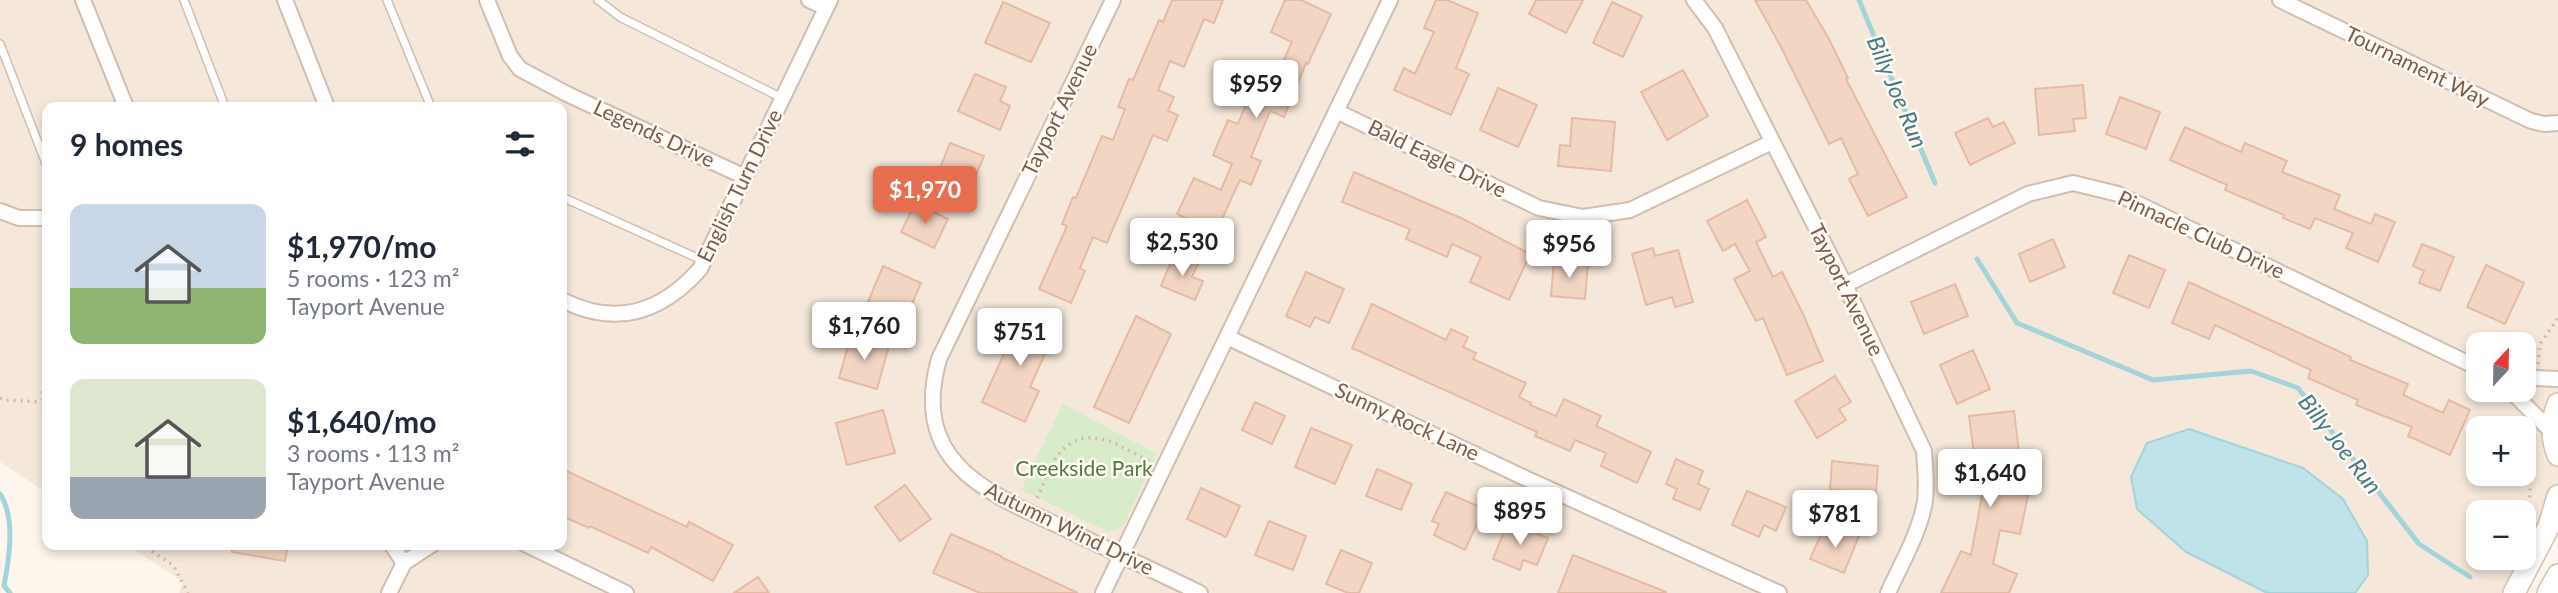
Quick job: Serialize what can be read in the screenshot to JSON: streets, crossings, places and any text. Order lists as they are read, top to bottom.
{
  "streets": {
    "street": [
      "Tournament Way",
      "Tayport Avenue",
      "Legends Drive",
      "Bald Eagle Drive",
      "English Turn Drive",
      "Pinnacle Club Drive",
      "Sunny Rock Lane",
      "Autumn Wind Drive"
    ]
  },
  "crossings": [
    ["Tayport Avenue", "Bald Eagle Drive"],
    ["Tayport Avenue", "Pinnacle Club Drive"],
    ["Tayport Avenue", "Autumn Wind Drive"],
    ["Legends Drive", "English Turn Drive"]
  ],
  "water": ["Billy Joe Run"],
  "parks": ["Creekside Park"],
  "north": "top",
  "page": {
    "price": [
      "$959",
      "$1,970",
      "$2,530",
      "$956",
      "$1,760",
      "$751",
      "$1,640",
      "$895",
      "$781"
    ],
    "heading": "9 homes",
    "list": [
      {
        "name": "$1,970/mo",
        "note": "5 rooms · 123 m² · Tayport Avenue"
      },
      {
        "name": "$1,640/mo",
        "note": "3 rooms · 113 m² · Tayport Avenue"
      }
    ],
    "map_buttons": ["+", "−"]
  }
}
